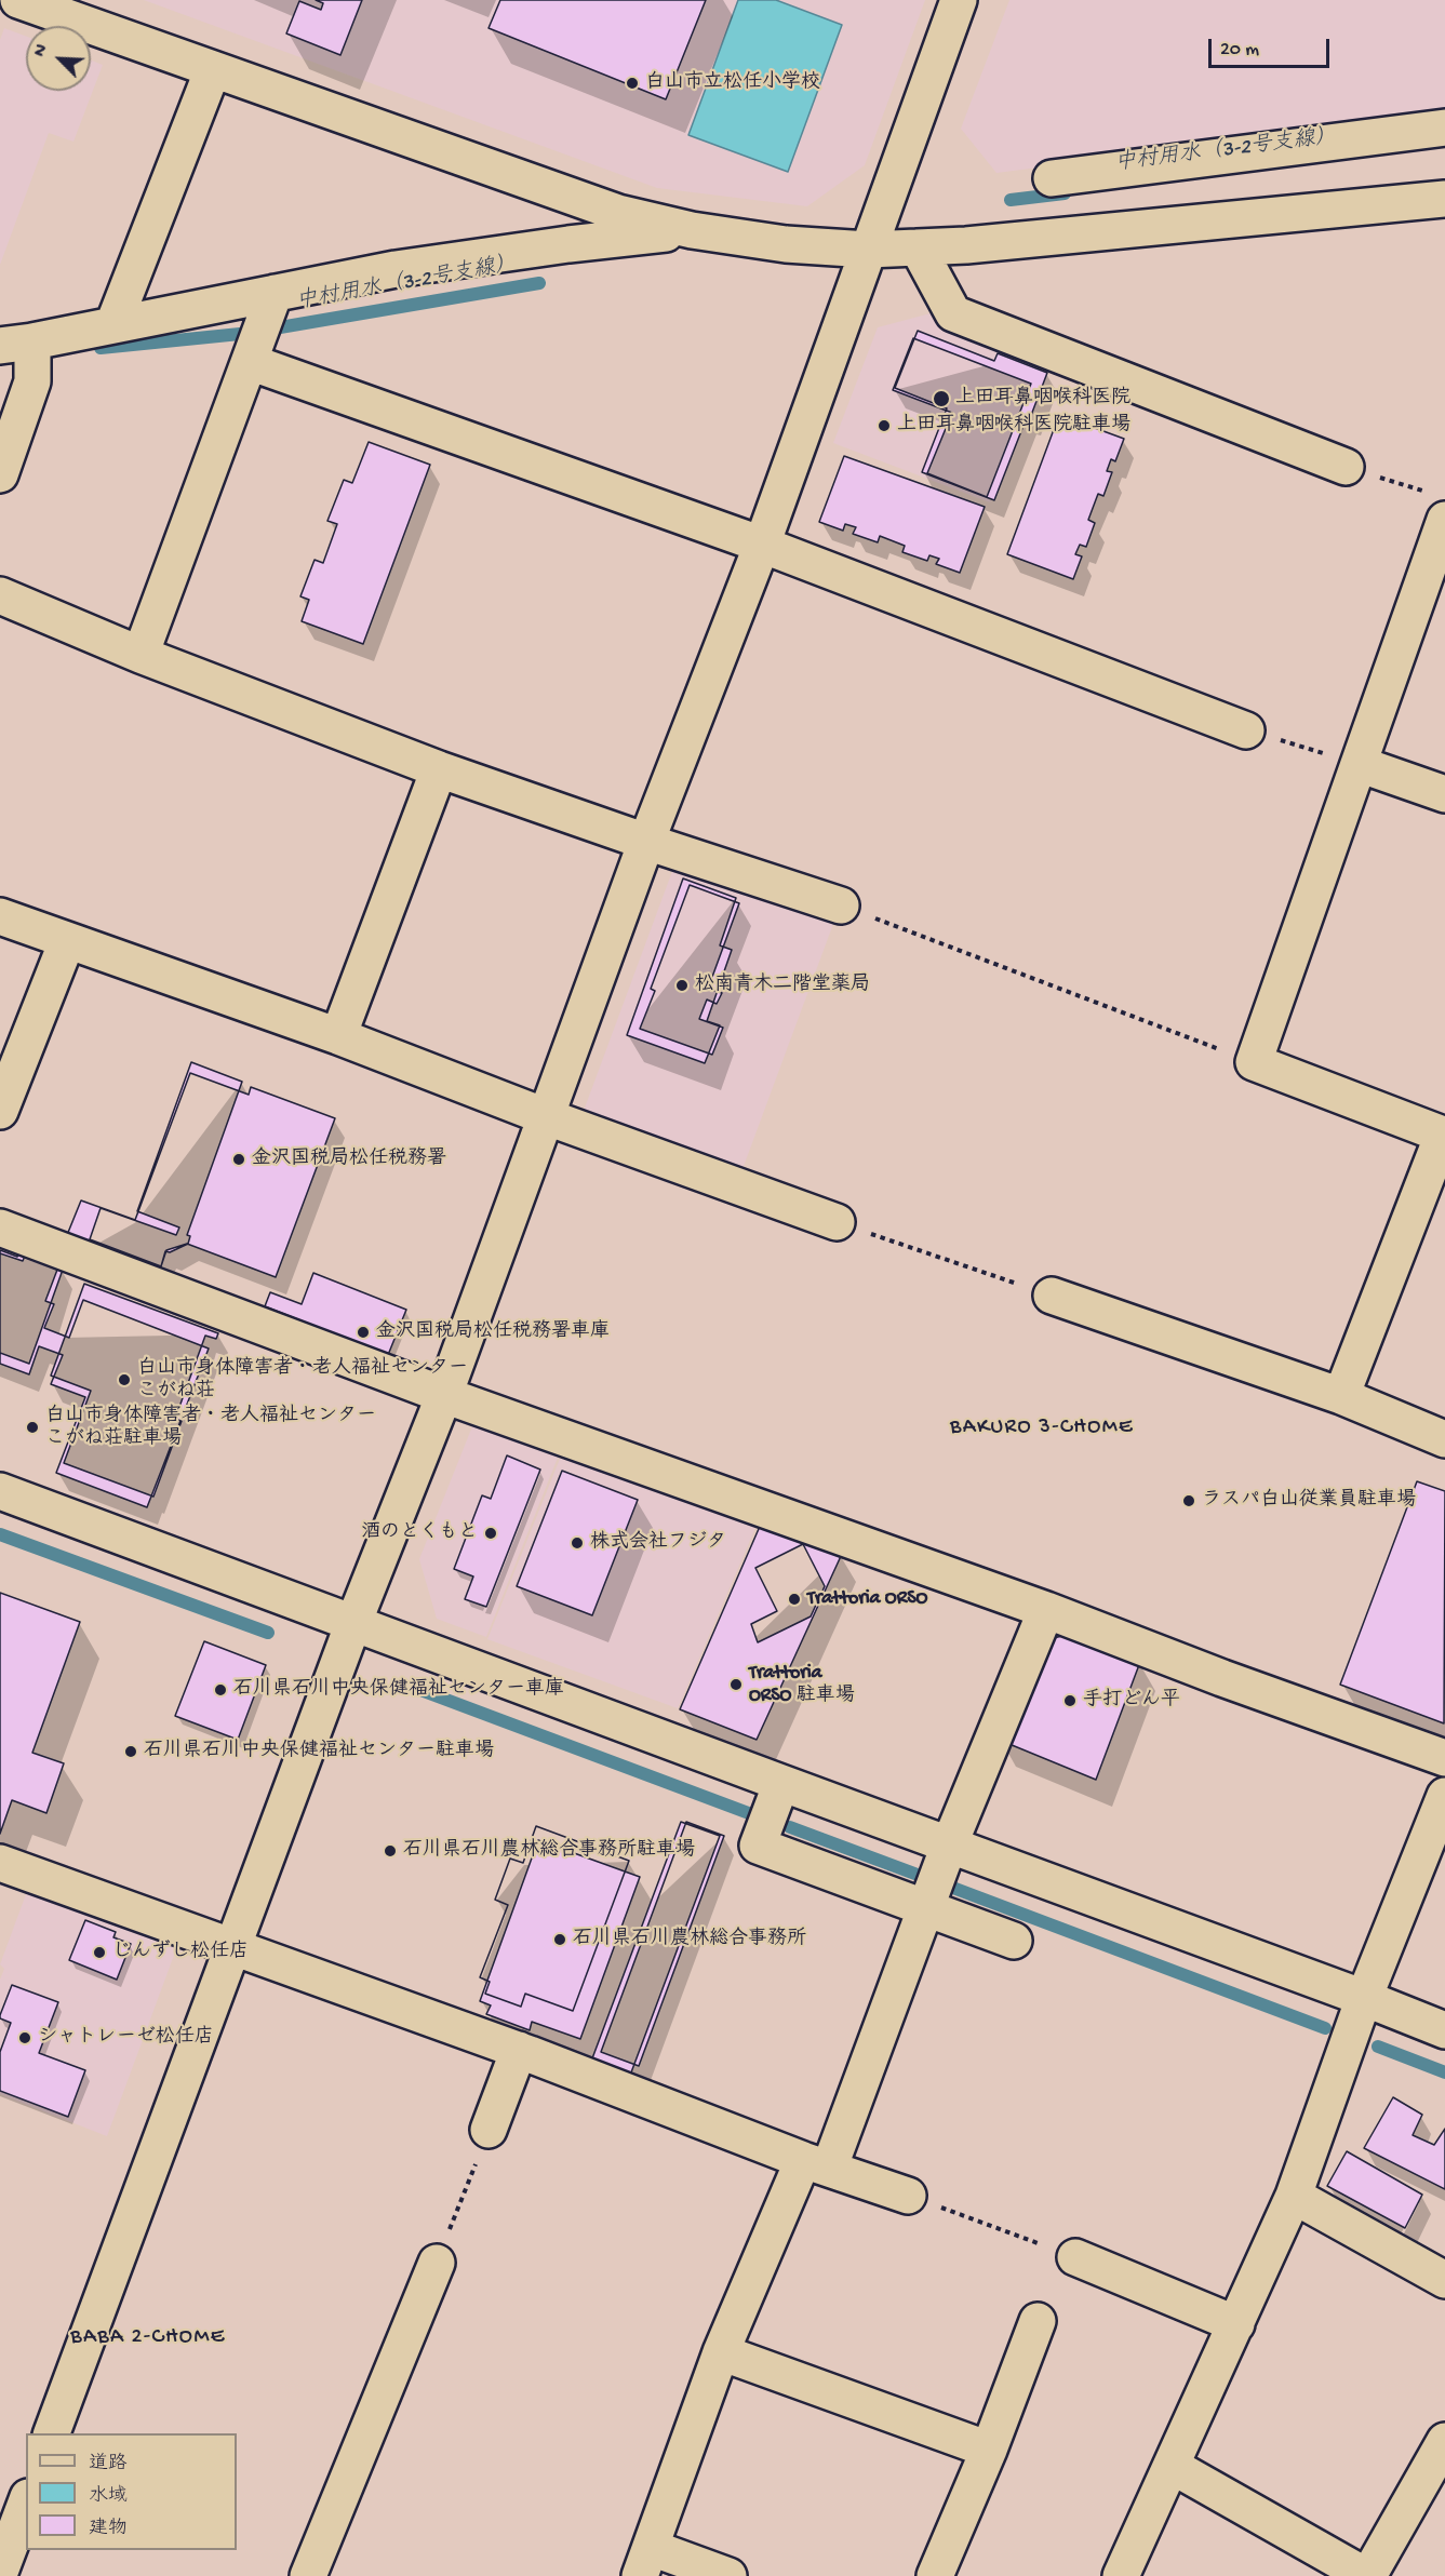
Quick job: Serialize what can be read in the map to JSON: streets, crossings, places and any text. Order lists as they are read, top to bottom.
{
  "districts": ["BAKURO 3-CHOME", "BABA 2-CHOME"],
  "water": ["中村用水（3-2号支線）"],
  "places": [
    "白山市立松任小学校",
    "上田耳鼻咽喉科医院",
    "上田耳鼻咽喉科医院駐車場",
    "松南青木二階堂薬局",
    "金沢国税局松任税務署",
    "金沢国税局松任税務署車庫",
    "白山市身体障害者・老人福祉センター こがね荘",
    "白山市身体障害者・老人福祉センター こがね荘駐車場",
    "ラスパ白山従業員駐車場",
    "酒のとくもと",
    "株式会社フジタ",
    "Trattoria ORSO",
    "Trattoria ORSO 駐車場",
    "石川県石川中央保健福祉センター車庫",
    "手打どん平",
    "石川県石川中央保健福祉センター駐車場",
    "石川県石川農林総合事務所駐車場",
    "石川県石川農林総合事務所",
    "じんずし松任店",
    "シャトレーゼ松任店"
  ],
  "legend": ["道路", "水域", "建物"],
  "scale_bar": "20 m",
  "north": "top left"
}
